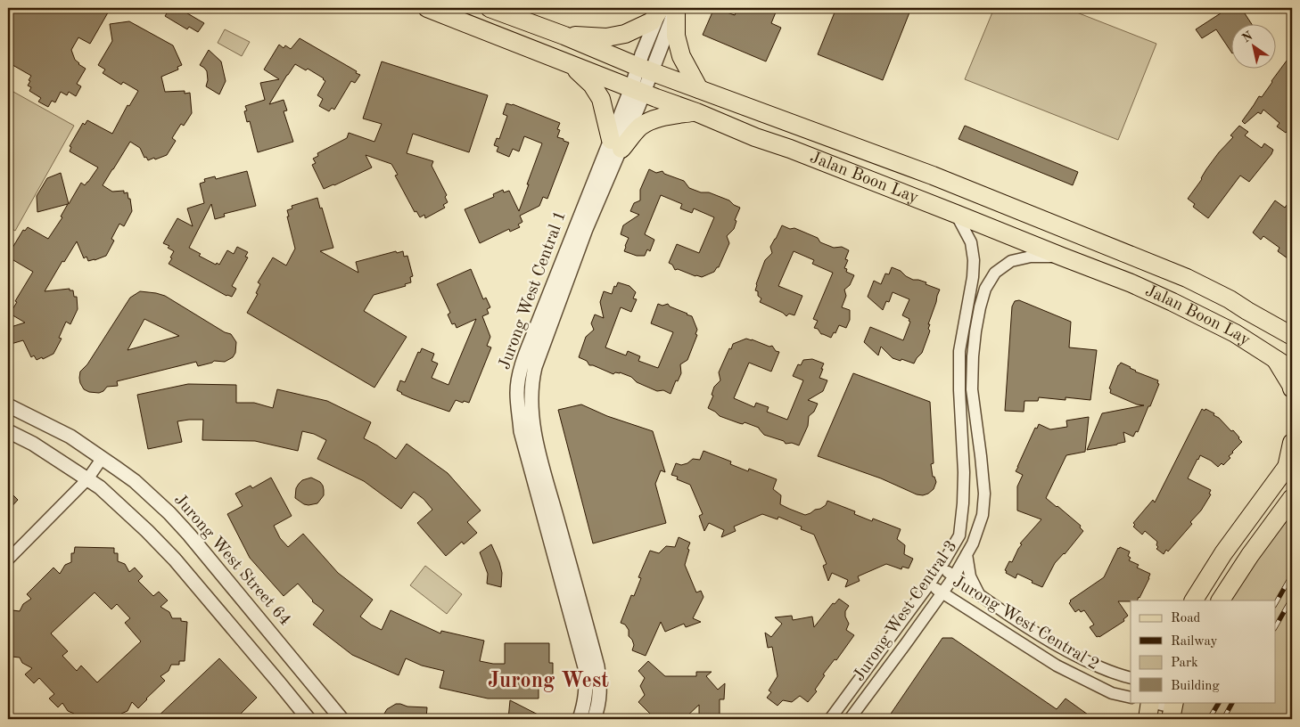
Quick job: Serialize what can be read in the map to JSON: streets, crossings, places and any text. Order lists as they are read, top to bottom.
{
  "streets": {
    "main road": ["Jalan Boon Lay"],
    "street": [
      "Jurong West Central 1",
      "Jurong West Street 64",
      "Jurong West Central 3",
      "Jurong West Central 2"
    ]
  },
  "crossings": [
    ["Jalan Boon Lay", "Jurong West Central 1"],
    ["Jalan Boon Lay", "Jurong West Central 3"],
    ["Jurong West Central 3", "Jurong West Central 2"]
  ],
  "districts": ["Jurong West"],
  "legend": [
    "Road",
    "Railway",
    "Park",
    "Building"
  ],
  "north": "top left"
}
